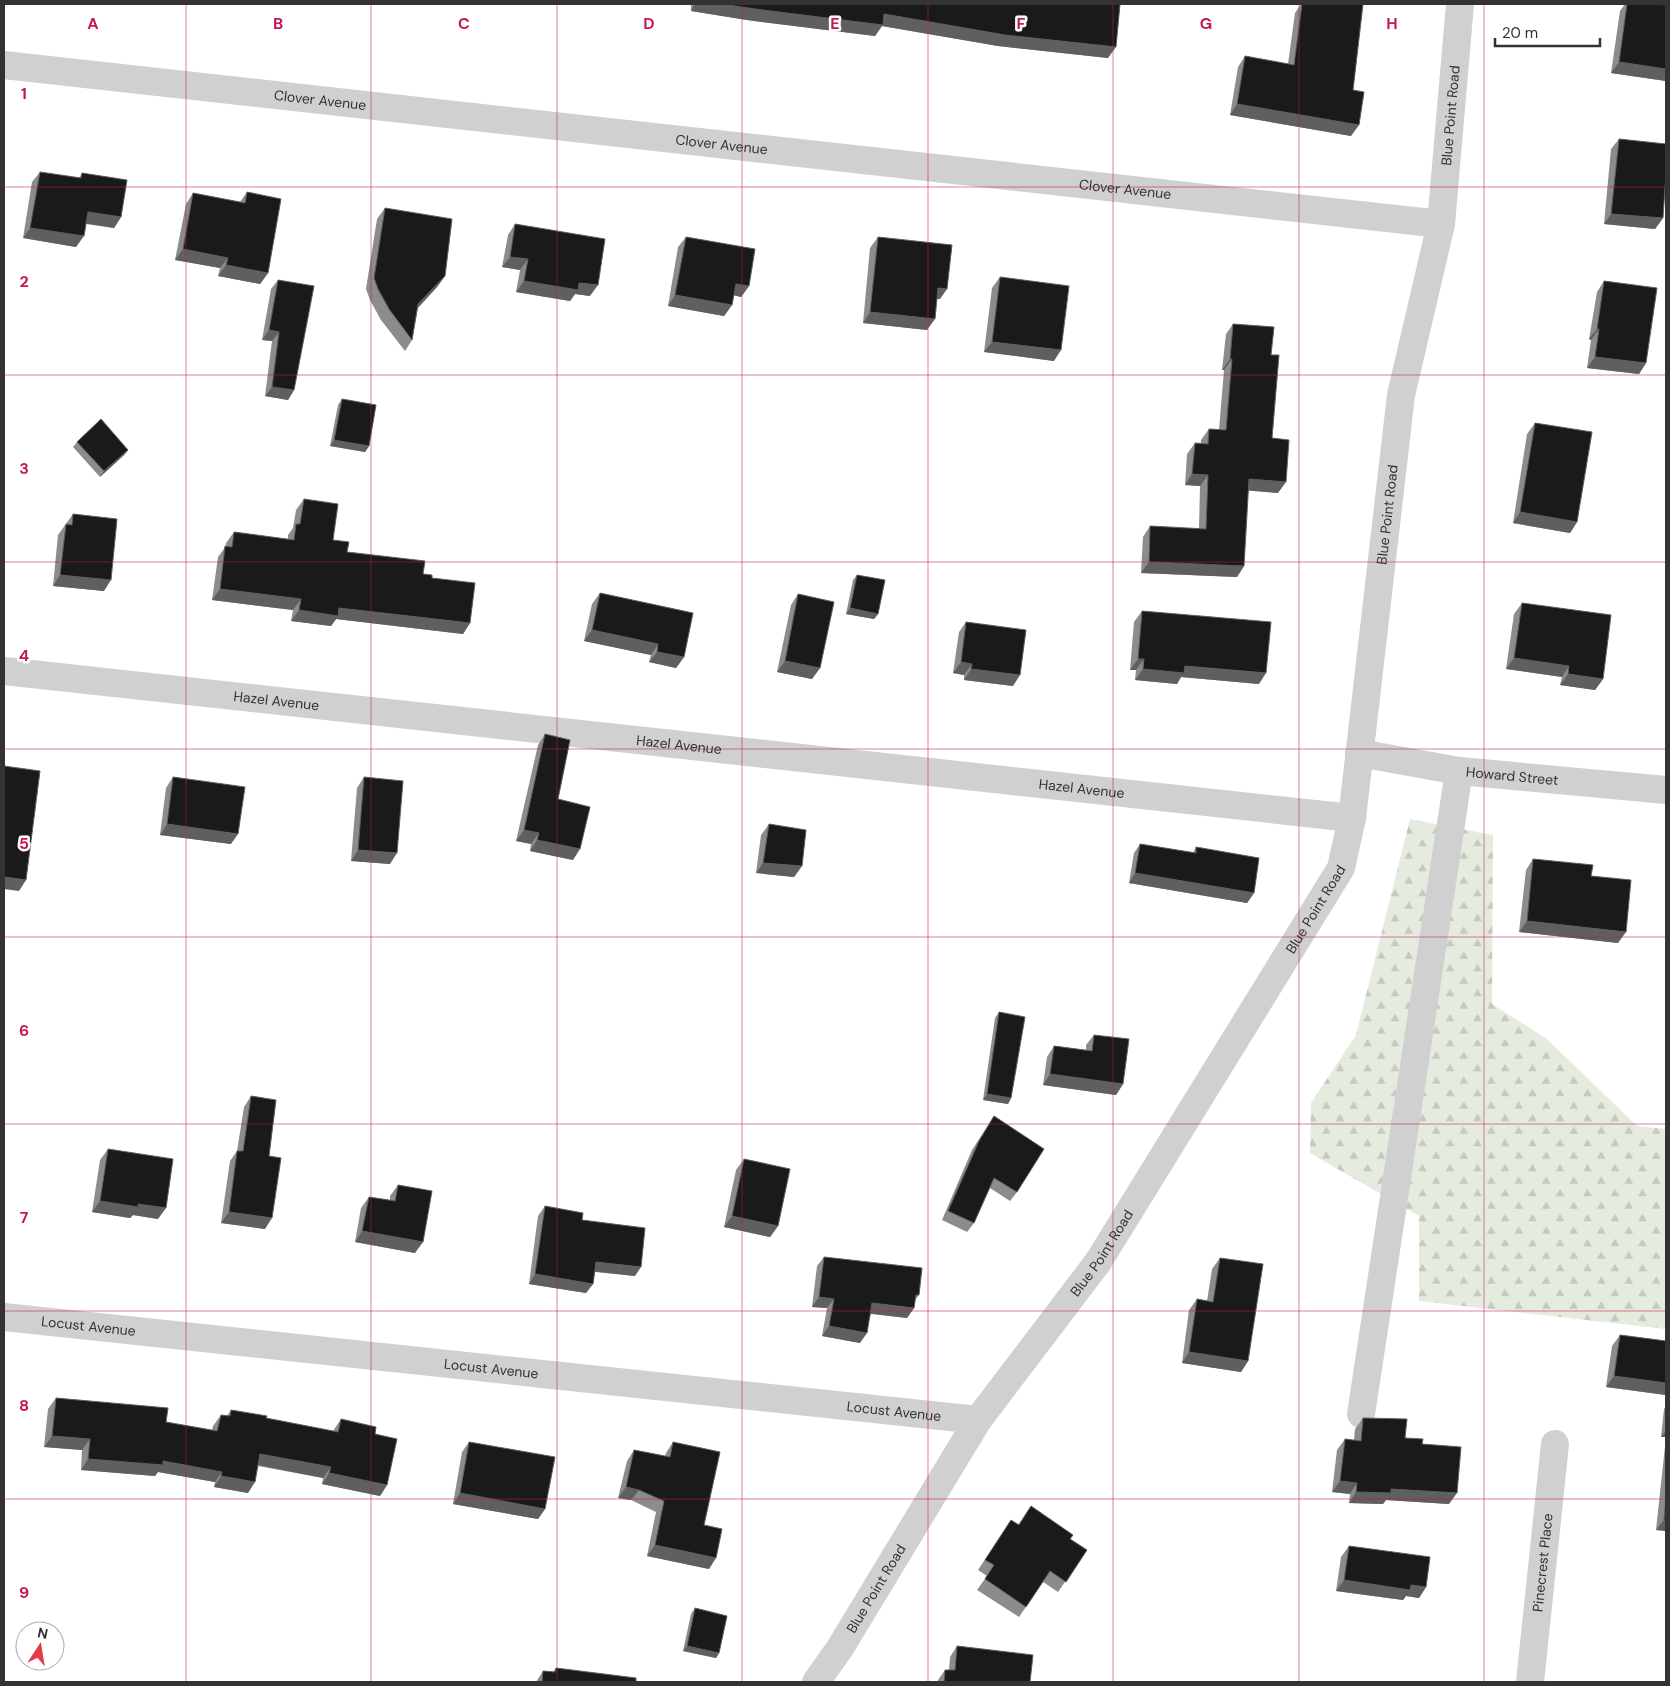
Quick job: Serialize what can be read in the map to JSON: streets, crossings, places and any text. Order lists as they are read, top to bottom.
{
  "streets": {
    "street": [
      "Clover Avenue",
      "Blue Point Road",
      "Hazel Avenue",
      "Howard Street",
      "Locust Avenue",
      "Pinecrest Place"
    ]
  },
  "crossings": [
    ["Clover Avenue", "Blue Point Road"],
    ["Blue Point Road", "Hazel Avenue"],
    ["Blue Point Road", "Howard Street"],
    ["Blue Point Road", "Locust Avenue"]
  ],
  "scale_bar": "20 m",
  "north": "top",
  "grid": {
    "columns": [
      "A",
      "B",
      "C",
      "D",
      "E",
      "F",
      "G",
      "H"
    ],
    "rows": [
      "1",
      "2",
      "3",
      "4",
      "5",
      "6",
      "7",
      "8",
      "9"
    ]
  }
}
